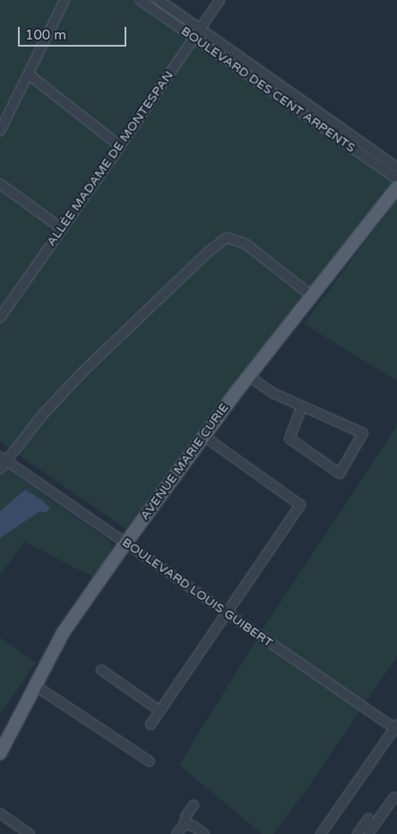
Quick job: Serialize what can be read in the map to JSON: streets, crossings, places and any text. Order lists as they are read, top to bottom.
{
  "streets": {
    "main road": ["AVENUE MARIE CURIE"],
    "street": ["BOULEVARD DES CENT ARPENTS", "ALLÉE MADAME DE MONTESPAN", "BOULEVARD LOUIS GUIBERT"]
  },
  "crossings": [
    ["BOULEVARD DES CENT ARPENTS", "ALLÉE MADAME DE MONTESPAN"],
    ["AVENUE MARIE CURIE", "BOULEVARD LOUIS GUIBERT"]
  ],
  "scale_bar": "100 m"
}
